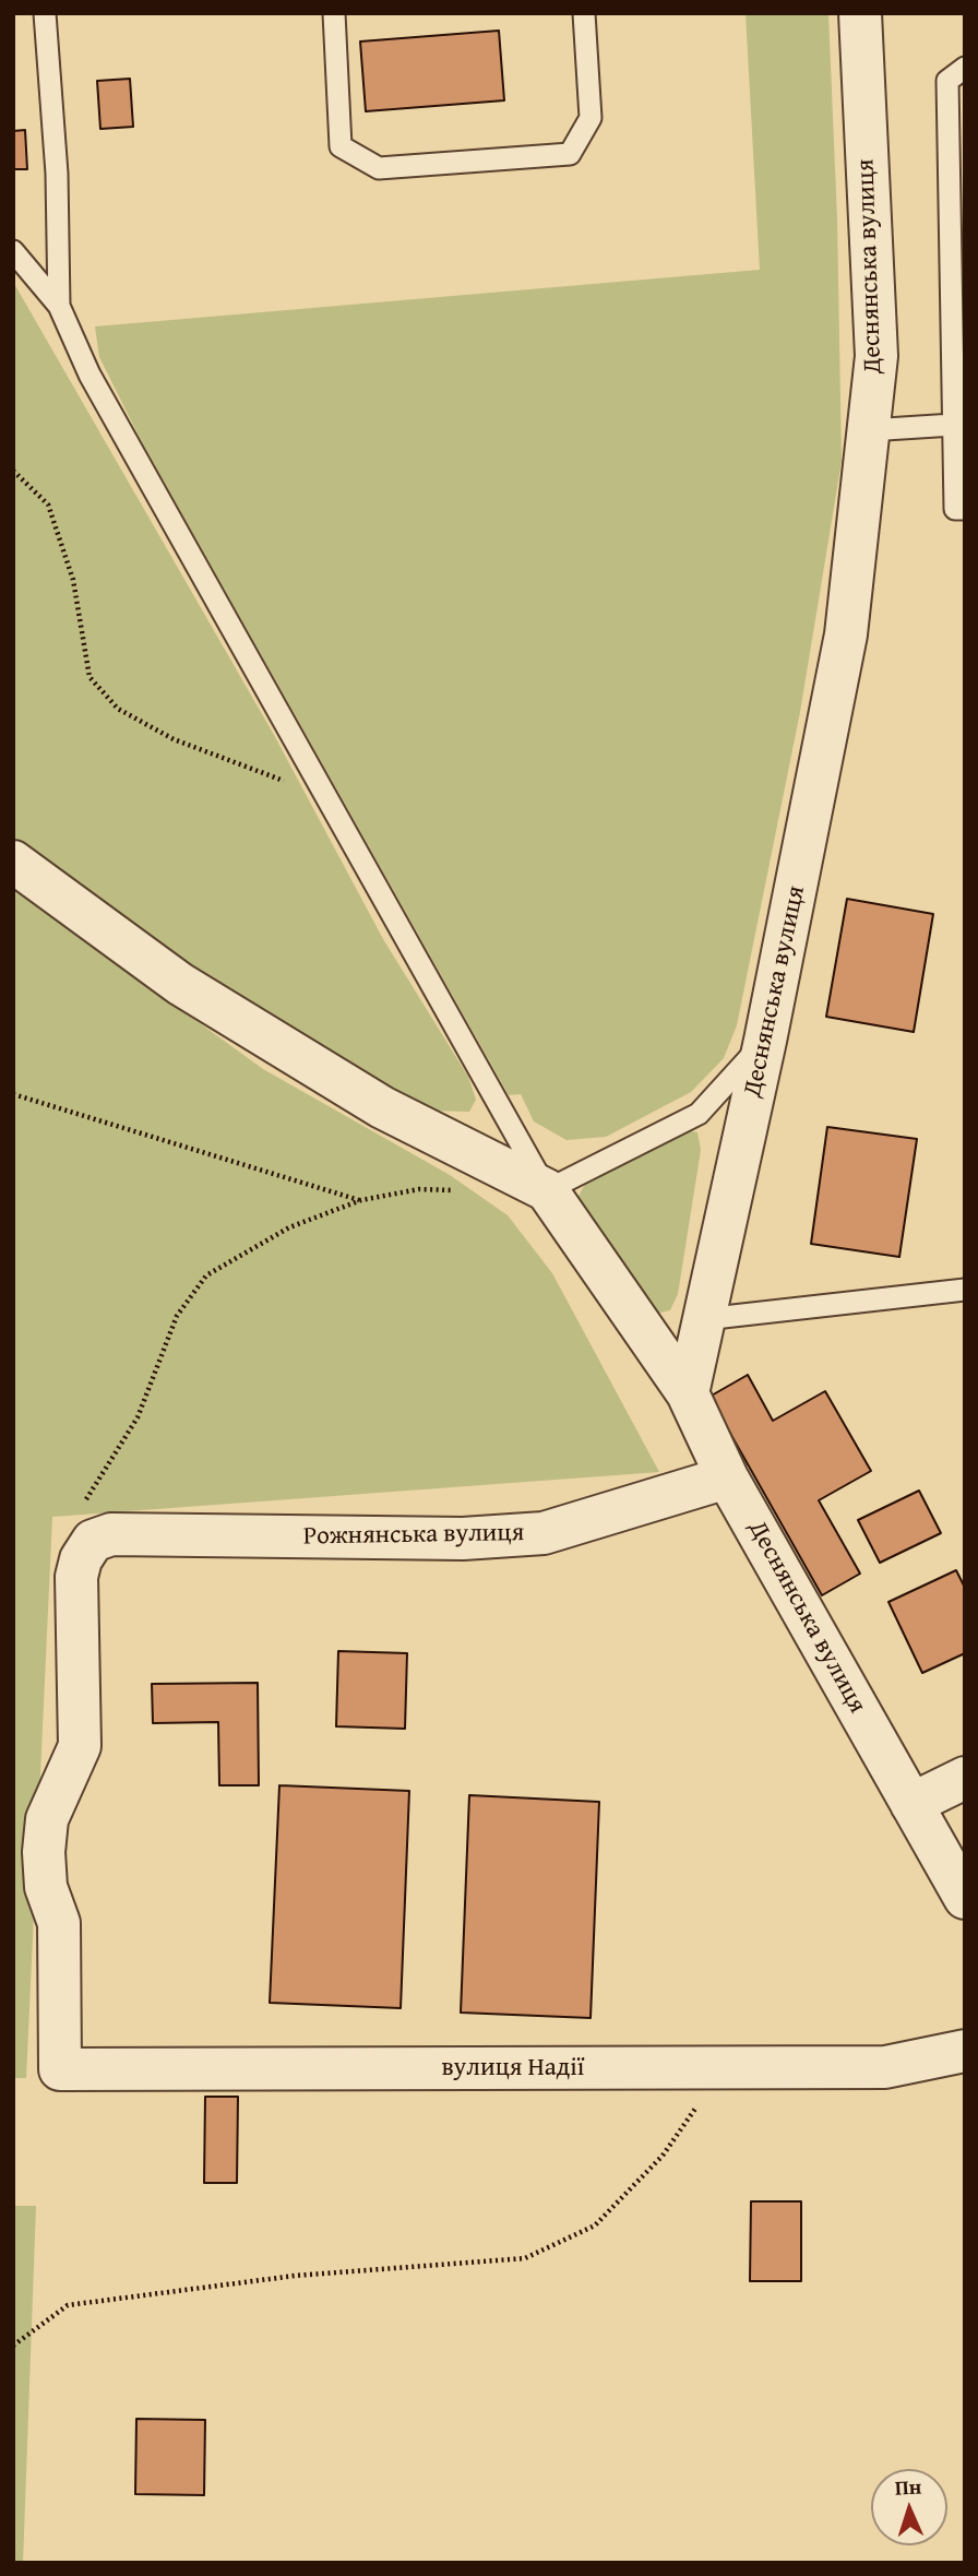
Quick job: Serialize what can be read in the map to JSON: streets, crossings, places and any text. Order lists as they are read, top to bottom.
{
  "streets": {
    "street": ["Деснянська вулиця", "Рожнянська вулиця", "вулиця Надії"]
  },
  "crossings": [
    ["Деснянська вулиця", "Рожнянська вулиця"],
    ["Рожнянська вулиця", "вулиця Надії"]
  ],
  "north": "top"
}
